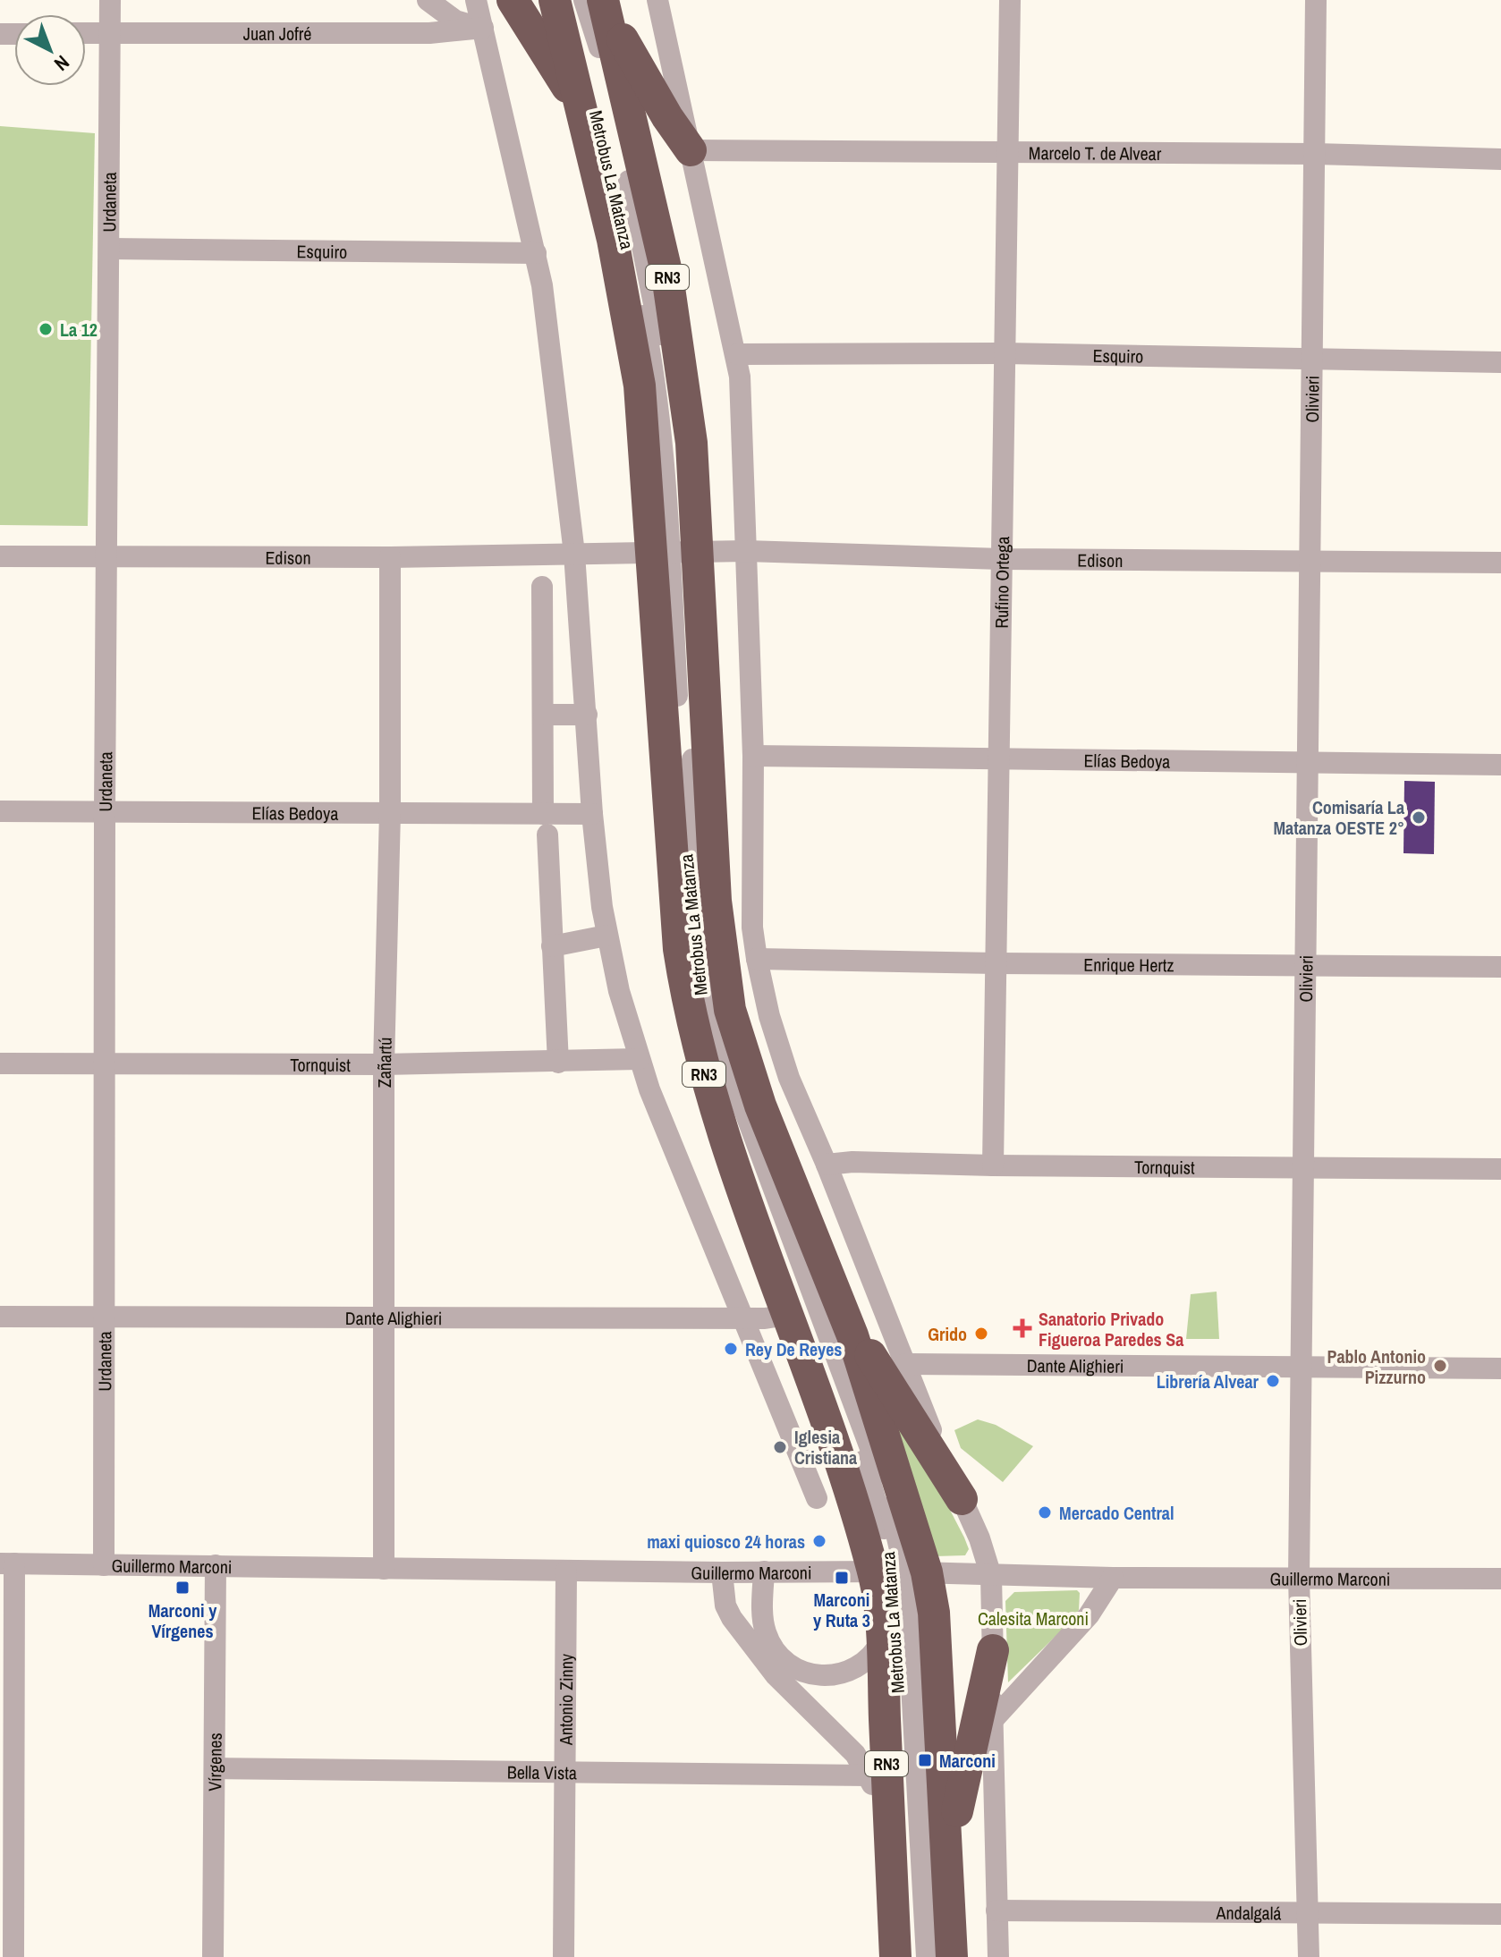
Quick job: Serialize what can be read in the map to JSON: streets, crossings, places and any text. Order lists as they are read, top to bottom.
{
  "streets": {
    "highway": ["RN3"],
    "street": [
      "Juan Jofré",
      "Marcelo T. de Alvear",
      "Metrobus La Matanza",
      "Urdaneta",
      "Esquiro",
      "Olivieri",
      "Edison",
      "Rufino Ortega",
      "Elías Bedoya",
      "Enrique Hertz",
      "Zañartú",
      "Tornquist",
      "Dante Alighieri",
      "Guillermo Marconi",
      "Antonio Zinny",
      "Vírgenes",
      "Bella Vista",
      "Andalgalá"
    ]
  },
  "crossings": [
    ["Juan Jofré", "Urdaneta"],
    ["Marcelo T. de Alvear", "RN3"],
    ["Marcelo T. de Alvear", "Olivieri"],
    ["Marcelo T. de Alvear", "Rufino Ortega"],
    ["Metrobus La Matanza", "RN3"],
    ["Metrobus La Matanza", "Edison"],
    ["Metrobus La Matanza", "Guillermo Marconi"],
    ["Urdaneta", "Esquiro"],
    ["Urdaneta", "Edison"],
    ["Urdaneta", "Elías Bedoya"],
    ["Urdaneta", "Tornquist"],
    ["Urdaneta", "Dante Alighieri"],
    ["Urdaneta", "Guillermo Marconi"],
    ["Esquiro", "Olivieri"],
    ["Esquiro", "Rufino Ortega"],
    ["RN3", "Edison"],
    ["RN3", "Dante Alighieri"],
    ["RN3", "Guillermo Marconi"],
    ["Olivieri", "Edison"],
    ["Olivieri", "Elías Bedoya"],
    ["Olivieri", "Enrique Hertz"],
    ["Olivieri", "Tornquist"],
    ["Olivieri", "Dante Alighieri"],
    ["Olivieri", "Guillermo Marconi"],
    ["Olivieri", "Andalgalá"],
    ["Edison", "Rufino Ortega"],
    ["Edison", "Zañartú"],
    ["Rufino Ortega", "Elías Bedoya"],
    ["Rufino Ortega", "Enrique Hertz"],
    ["Rufino Ortega", "Tornquist"],
    ["Elías Bedoya", "Zañartú"],
    ["Zañartú", "Tornquist"],
    ["Zañartú", "Dante Alighieri"],
    ["Zañartú", "Guillermo Marconi"],
    ["Guillermo Marconi", "Antonio Zinny"],
    ["Guillermo Marconi", "Vírgenes"],
    ["Antonio Zinny", "Bella Vista"],
    ["Vírgenes", "Bella Vista"]
  ],
  "parks": ["Calesita Marconi"],
  "places": {
    "other": [
      "La 12",
      "Comisaría La Matanza OESTE 2°",
      "Grido",
      "Rey De Reyes",
      "Pablo Antonio Pizzurno",
      "Librería Alvear",
      "Iglesia Cristiana",
      "Mercado Central",
      "maxi quiosco 24 horas"
    ],
    "health": ["Sanatorio Privado Figueroa Paredes Sa"],
    "transit": ["Marconi y Ruta 3", "Marconi y Vírgenes", "Marconi"]
  },
  "north": "bottom right"
}
